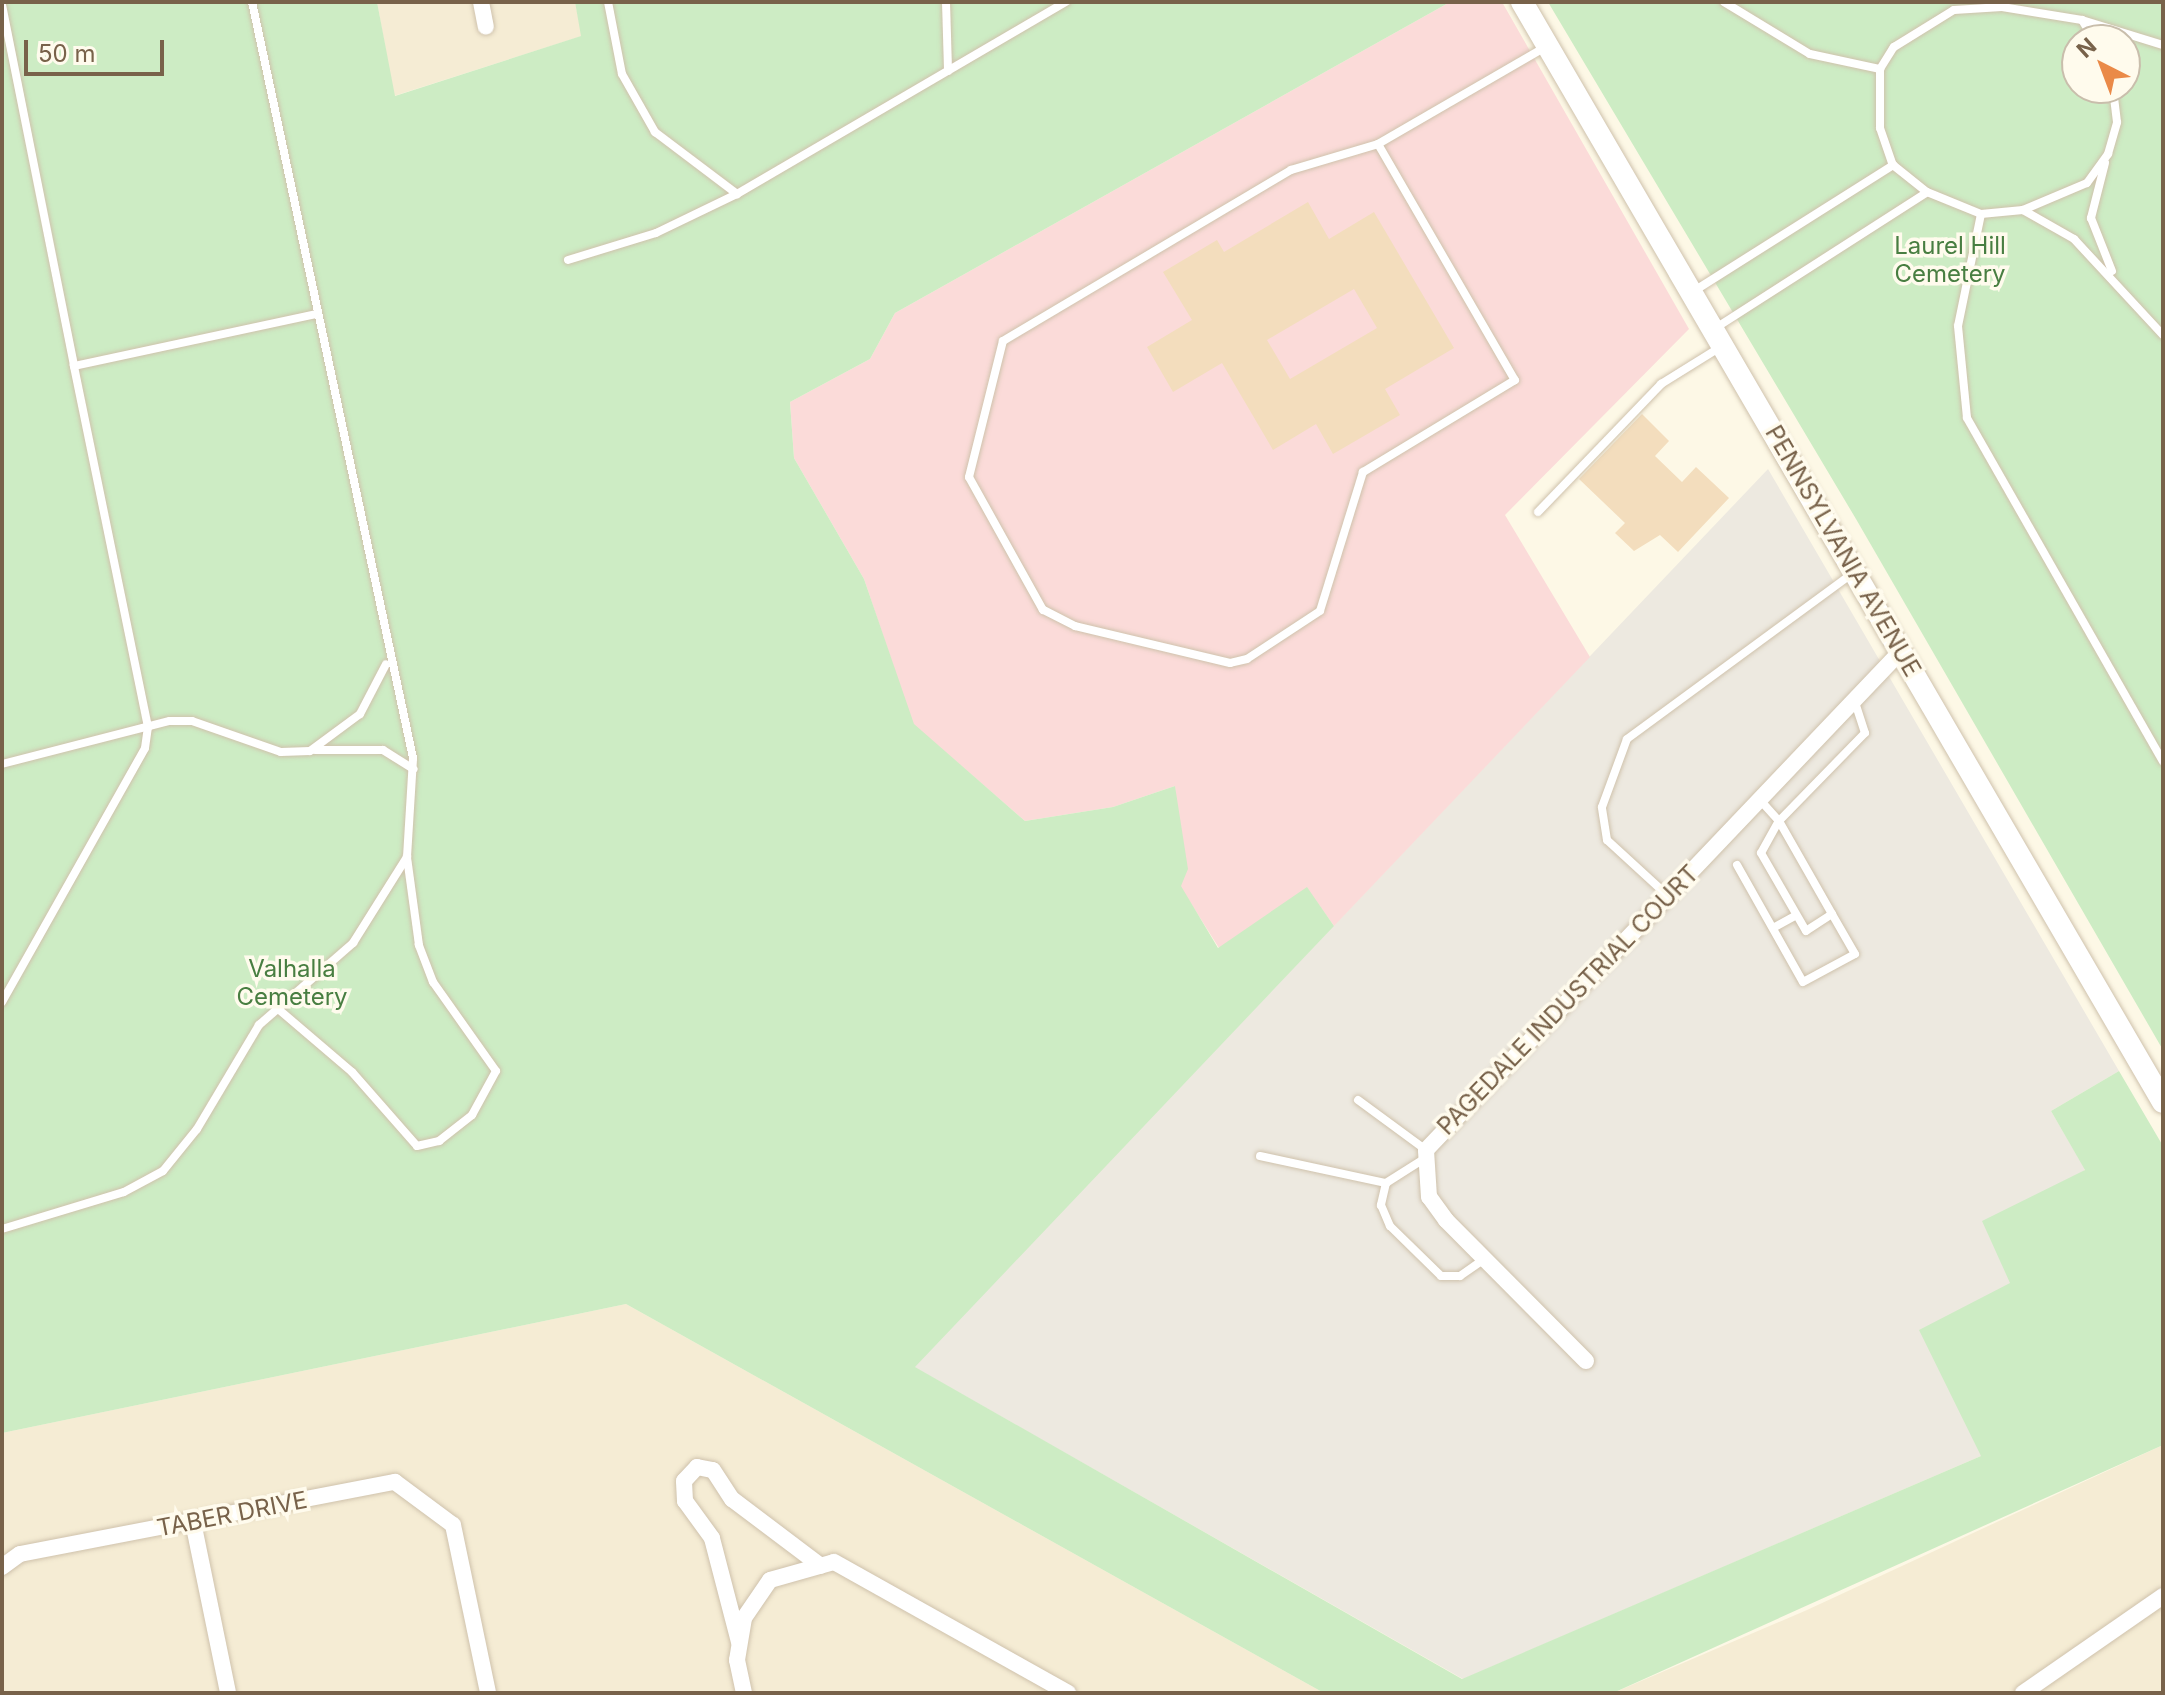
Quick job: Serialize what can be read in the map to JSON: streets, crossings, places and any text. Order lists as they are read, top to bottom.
{
  "streets": {
    "street": ["PENNSYLVANIA AVENUE", "PAGEDALE INDUSTRIAL COURT", "TABER DRIVE"]
  },
  "crossings": [
    ["PENNSYLVANIA AVENUE", "PAGEDALE INDUSTRIAL COURT"]
  ],
  "parks": ["Laurel Hill Cemetery", "Valhalla Cemetery"],
  "scale_bar": "50 m",
  "north": "top left"
}
